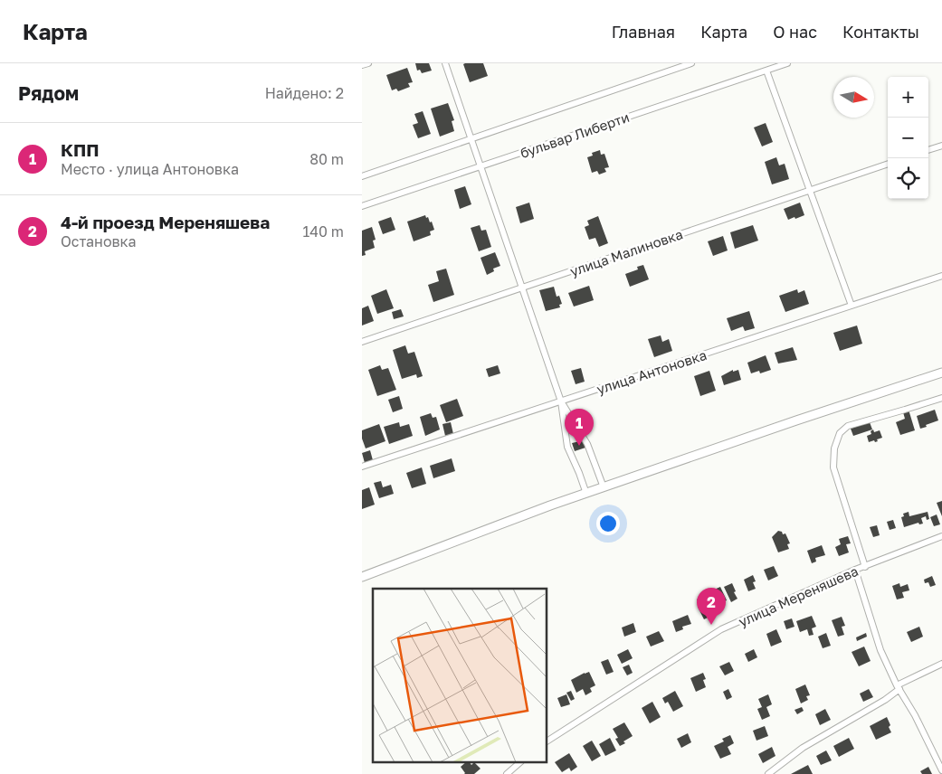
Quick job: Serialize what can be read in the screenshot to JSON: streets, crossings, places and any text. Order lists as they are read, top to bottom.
{
  "streets": {
    "street": [
      "бульвар Либерти",
      "улица Малиновка",
      "улица Антоновка",
      "улица Мереняшева"
    ]
  },
  "north": "right",
  "page": {
    "header": "Карта",
    "nav": [
      "Главная",
      "Карта",
      "О нас",
      "Контакты"
    ],
    "heading": ["Рядом", "Найдено: 2"],
    "map_buttons": ["+", "−"],
    "list": [
      {
        "mark": "1",
        "name": "КПП",
        "note": "Место · улица Антоновка",
        "value": "80 m"
      },
      {
        "mark": "2",
        "name": "4-й проезд Мереняшева",
        "note": "Остановка",
        "value": "140 m"
      }
    ],
    "pins": ["1", "2"]
  }
}
